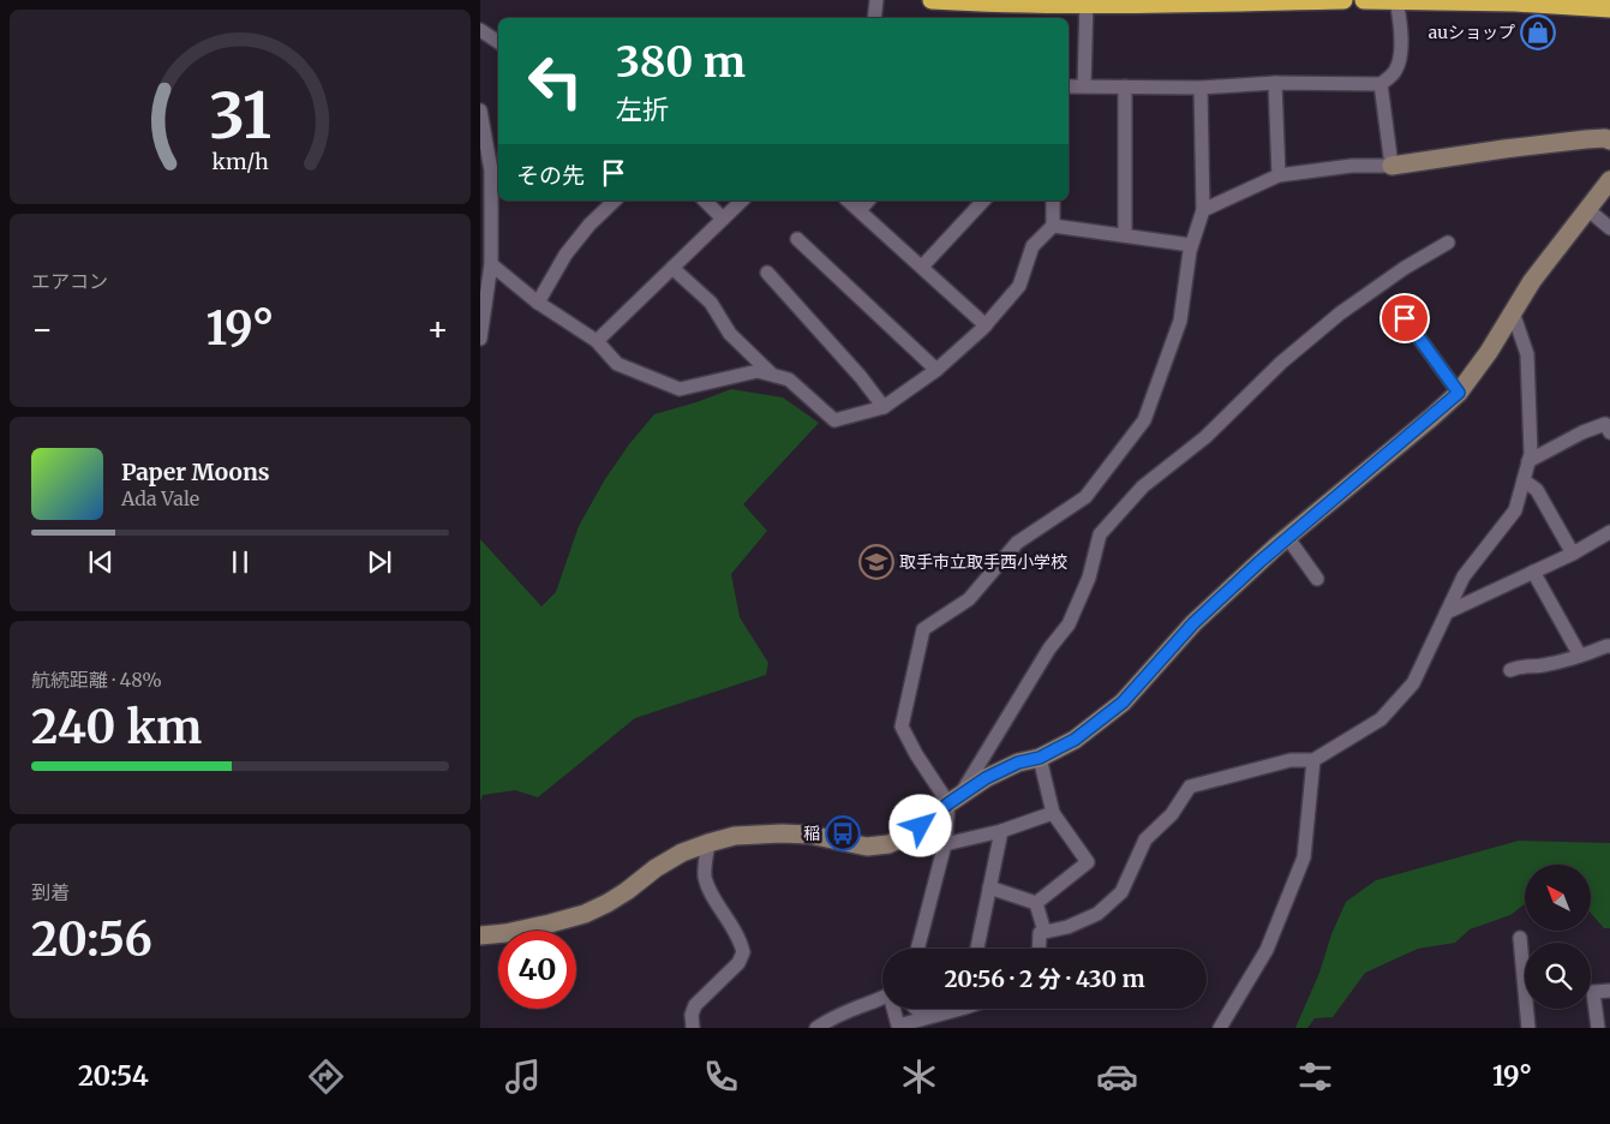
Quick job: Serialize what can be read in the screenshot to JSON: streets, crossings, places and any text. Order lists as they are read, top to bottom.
{
  "places": {
    "shop": ["auショップ"],
    "school or university": ["取手市立取手西小学校"],
    "bus stop": ["稲"]
  },
  "north": "top left",
  "page": {
    "turn": ["380 m", "左折"],
    "then": "その先",
    "tile": [
      "エアコン",
      ["航続距離 · 48%", "240 km"],
      ["到着", "20:56"]
    ],
    "heat": ["−", "19°", "+"],
    "song": ["Paper Moons", "Ada Vale"],
    "limit": "40",
    "trip": "20:56 · 2 分 · 430 m",
    "tabs": ["20:54", "19°"],
    "gauge": ["31", "km/h"]
  }
}
